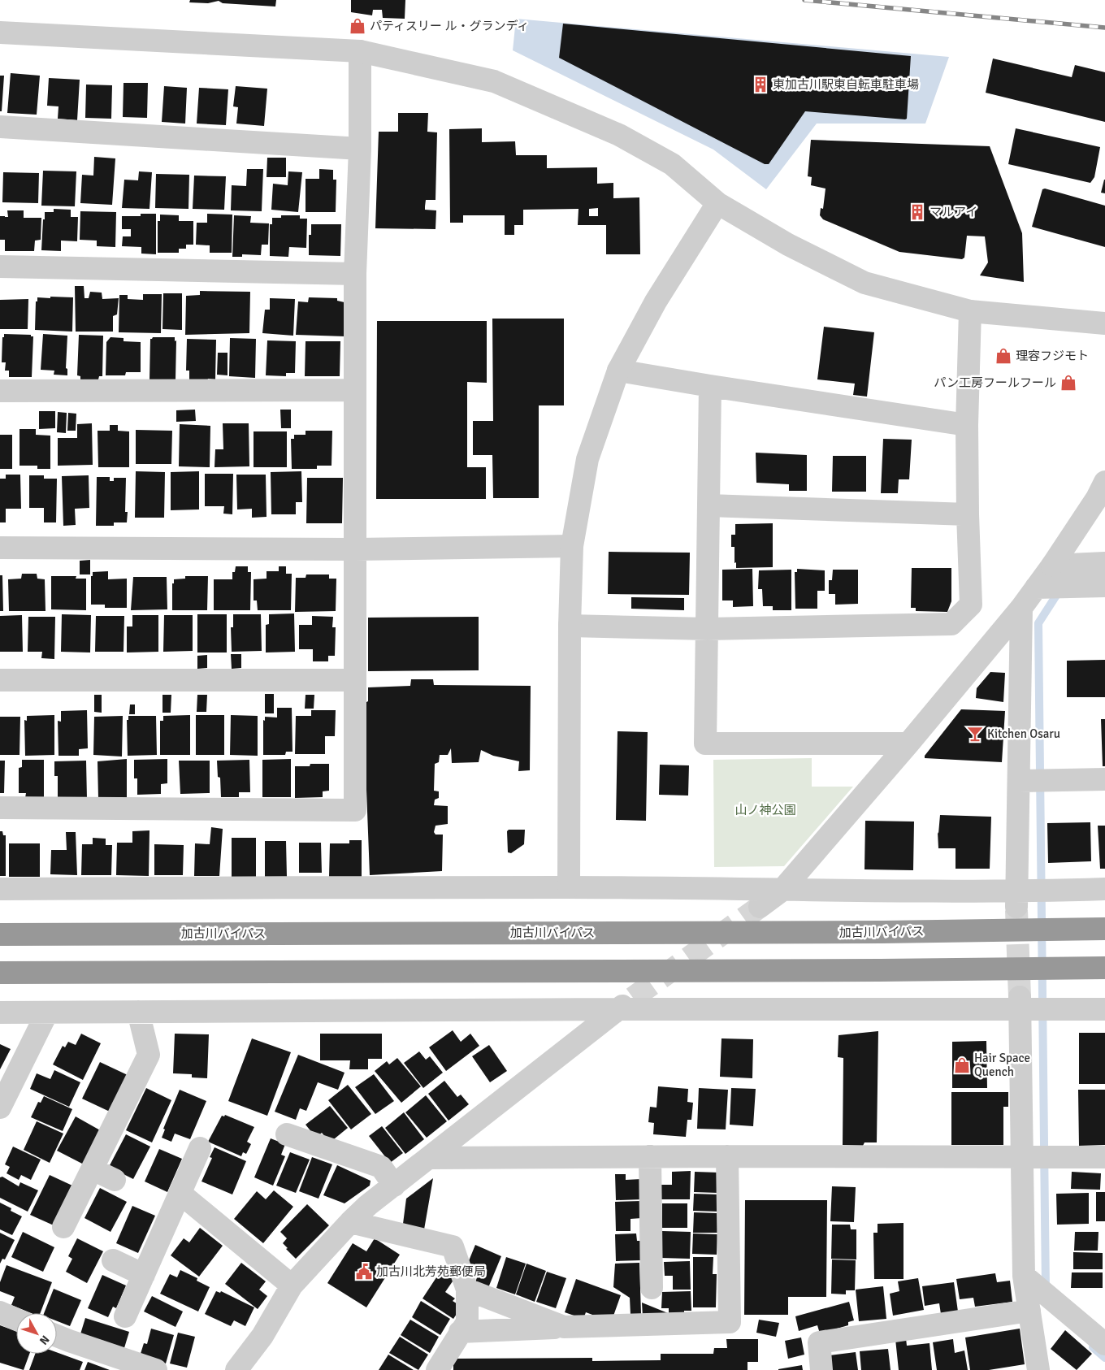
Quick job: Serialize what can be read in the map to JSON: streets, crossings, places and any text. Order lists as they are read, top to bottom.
{
  "streets": {
    "highway": ["加古川バイパス"]
  },
  "parks": ["山ノ神公園"],
  "places": {
    "shop": [
      "パティスリー ル・グランディ",
      "理容フジモト",
      "パン工房フールフール",
      "Hair Space Quench"
    ],
    "building": ["東加古川駅東自転車駐車場", "マルアイ"],
    "bar": ["Kitchen Osaru"],
    "public building": ["加古川北芳苑郵便局"]
  },
  "north": "bottom right"
}
